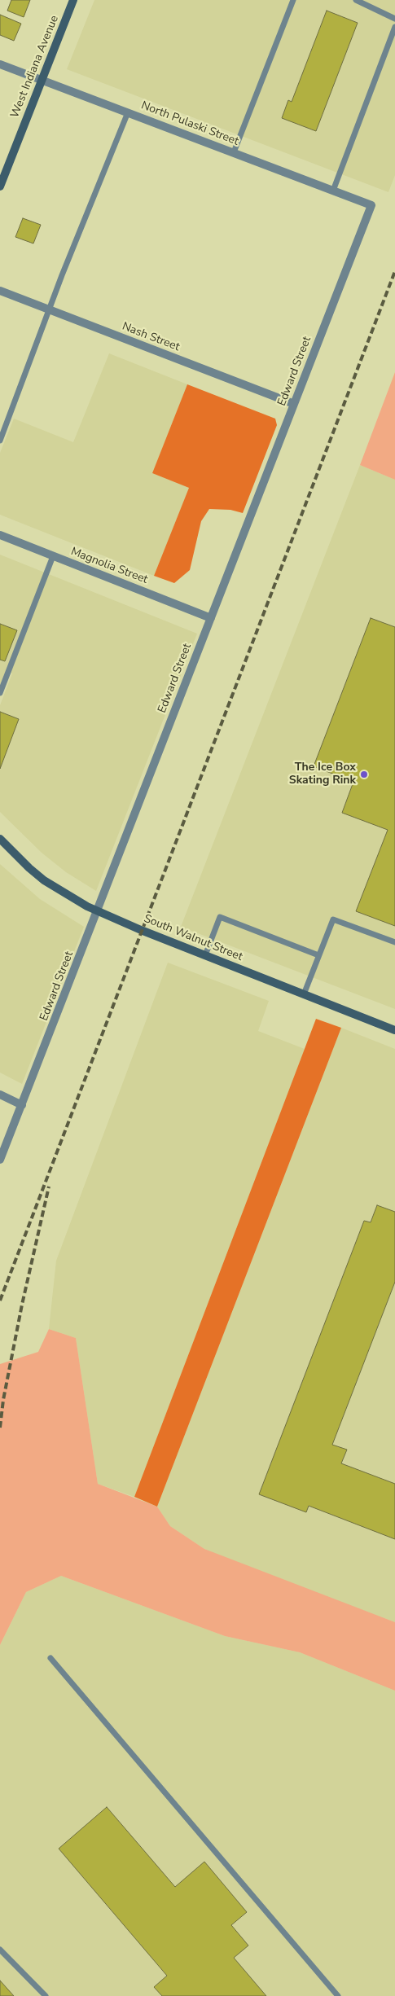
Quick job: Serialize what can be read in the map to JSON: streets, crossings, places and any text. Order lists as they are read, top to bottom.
{
  "streets": {
    "street": [
      "West Indiana Avenue",
      "North Pulaski Street",
      "Nash Street",
      "Edward Street",
      "Magnolia Street",
      "South Walnut Street"
    ]
  },
  "crossings": [
    ["West Indiana Avenue", "North Pulaski Street"],
    ["North Pulaski Street", "Edward Street"],
    ["Nash Street", "Edward Street"],
    ["Edward Street", "Magnolia Street"],
    ["Edward Street", "South Walnut Street"]
  ],
  "places": ["The Ice Box Skating Rink"]
}
